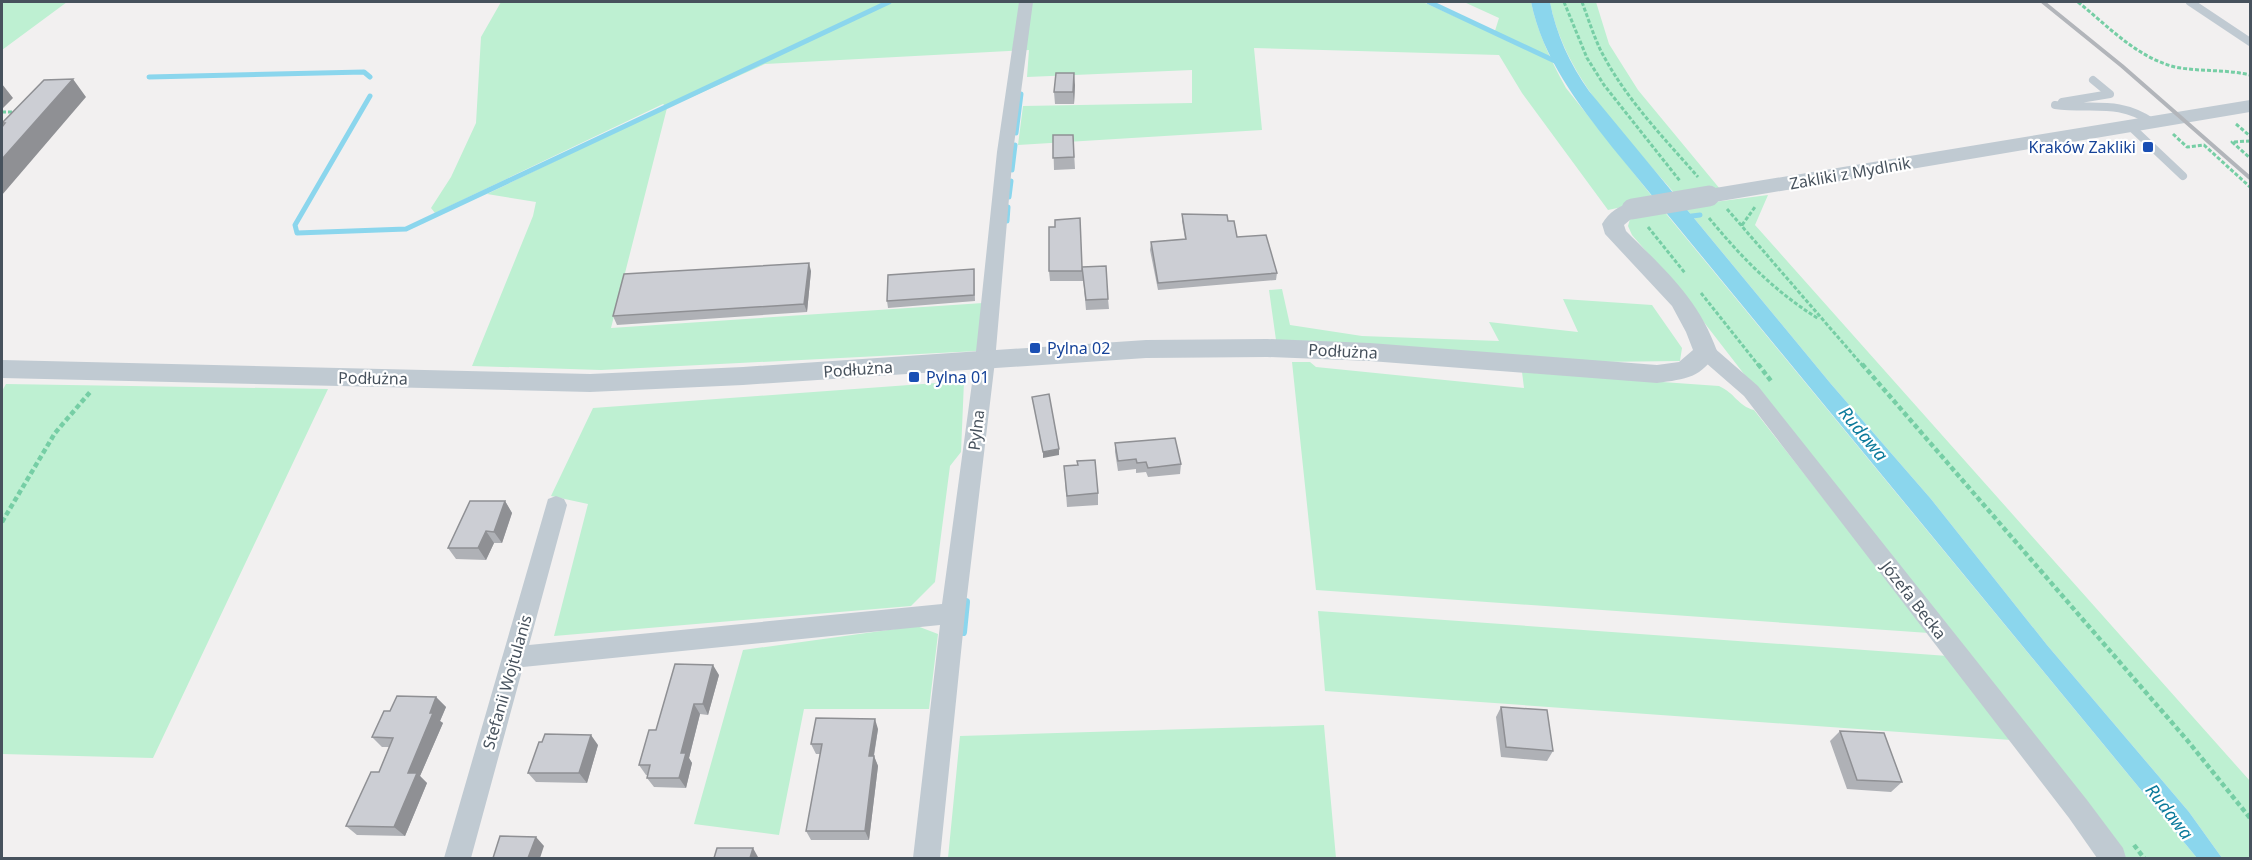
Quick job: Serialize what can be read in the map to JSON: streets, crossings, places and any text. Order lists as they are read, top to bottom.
{
  "streets": {
    "street": [
      "Zakliki z Mydlnik",
      "Podłużna",
      "Pylna",
      "Józefa Becka",
      "Stefanii Wojtulanis"
    ]
  },
  "crossings": [
    ["Zakliki z Mydlnik", "Podłużna"],
    ["Zakliki z Mydlnik", "Józefa Becka"],
    ["Podłużna", "Pylna"],
    ["Podłużna", "Józefa Becka"]
  ],
  "water": ["Rudawa"],
  "places": {
    "transit": ["Kraków Zakliki", "Pylna 02", "Pylna 01"]
  }
}
